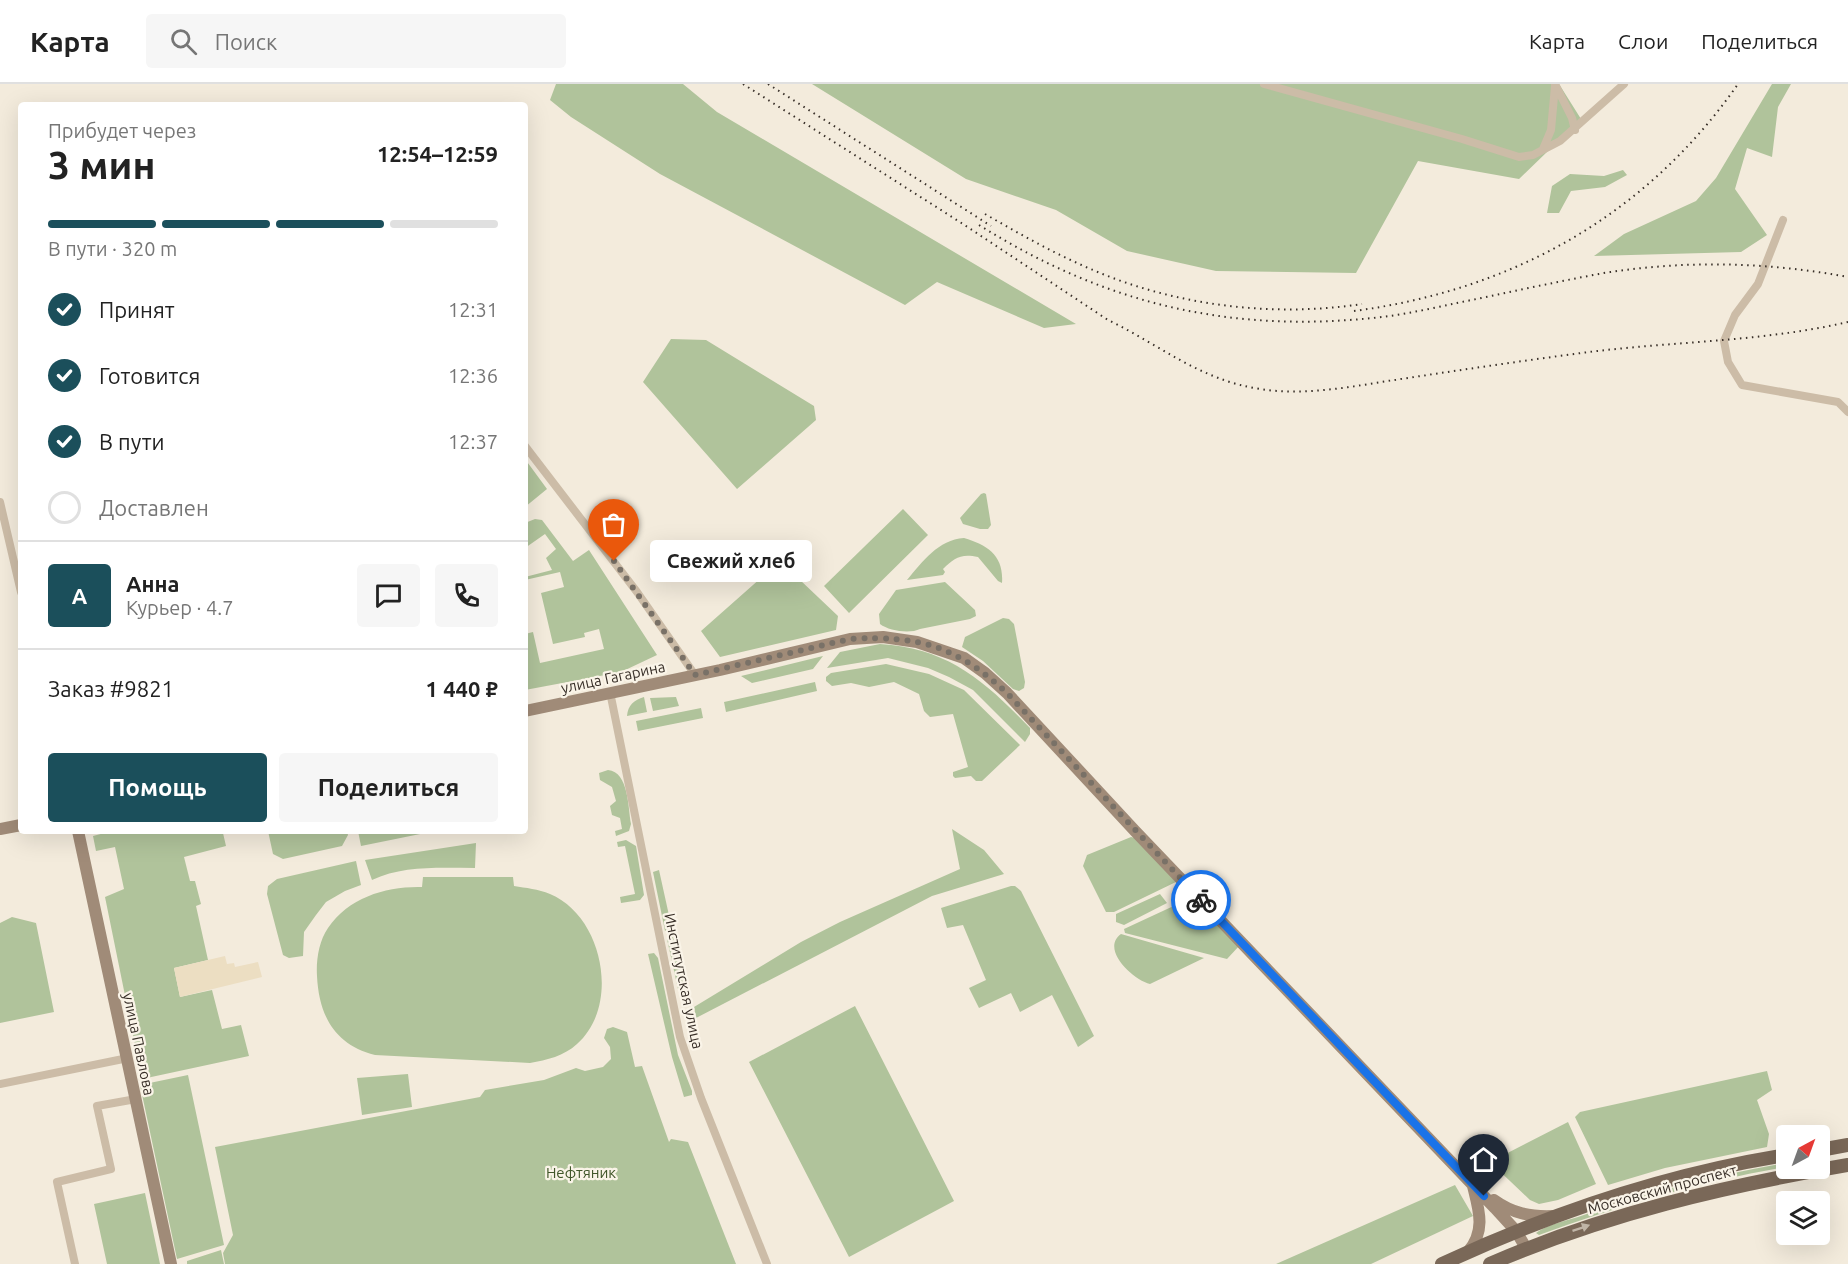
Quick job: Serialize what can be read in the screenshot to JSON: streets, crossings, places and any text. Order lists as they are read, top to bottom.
{
  "streets": {
    "main road": ["улица Гагарина", "улица Павлова", "Московский проспект"],
    "street": ["Институтская улица"]
  },
  "crossings": [
    ["улица Гагарина", "Институтская улица"],
    ["улица Гагарина", "Московский проспект"]
  ],
  "parks": ["Нефтяник"],
  "places": ["Свежий хлеб"],
  "north": "top right",
  "page": {
    "header": "Карта",
    "search": "Поиск",
    "nav": ["Карта", "Слои", "Поделиться"],
    "heading": ["3 мин", "Прибудет через", "12:54–12:59"],
    "panel": [
      "Анна",
      "Курьер · 4.7",
      "Заказ #9821",
      "1 440 ₽"
    ],
    "bar": "В пути · 320 m",
    "list": [
      ["Принят", "12:31"],
      ["Готовится", "12:36"],
      ["В пути", "12:37"],
      "Доставлен"
    ],
    "bubble": "Свежий хлеб",
    "round": "А",
    "buttons": ["Помощь", "Поделиться"]
  }
}
